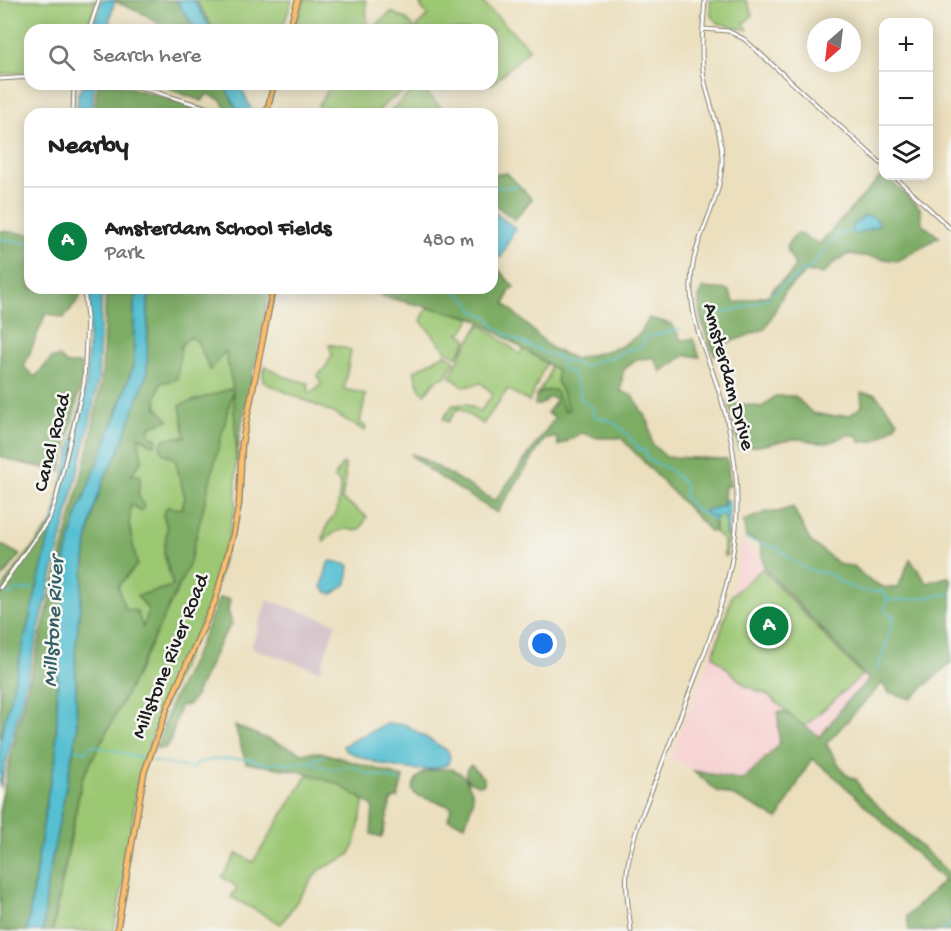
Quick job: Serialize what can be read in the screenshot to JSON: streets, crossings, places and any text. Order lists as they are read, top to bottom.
{
  "streets": {
    "main road": ["Millstone River Road"],
    "street": ["Amsterdam Drive", "Canal Road"]
  },
  "water": ["Millstone River"],
  "north": "bottom left",
  "page": {
    "map_buttons": ["+", "−"],
    "search": "Search here",
    "heading": "Nearby",
    "list": [
      {
        "mark": "A",
        "name": "Amsterdam School Fields",
        "note": "Park",
        "value": "480 m"
      }
    ],
    "pins": "A"
  }
}
